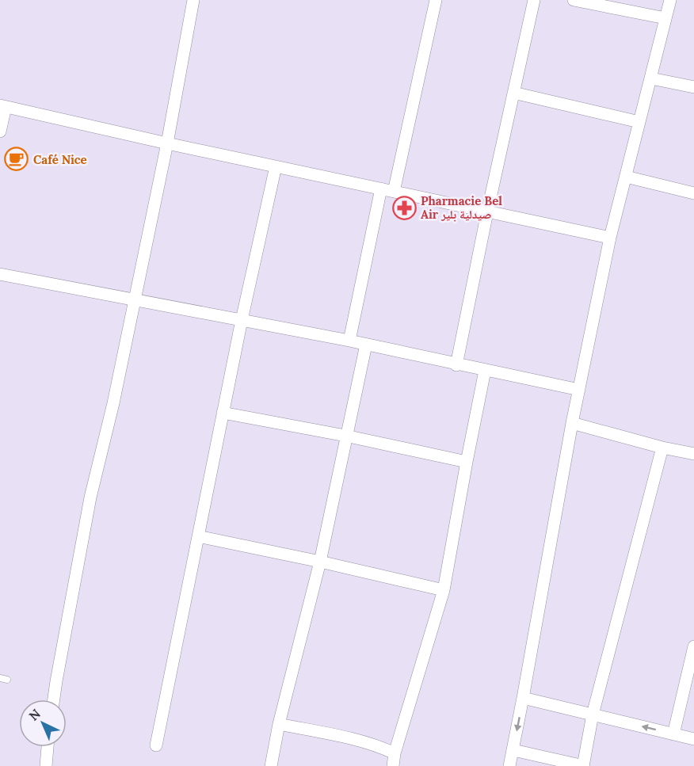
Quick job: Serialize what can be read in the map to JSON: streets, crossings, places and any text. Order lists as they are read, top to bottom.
{
  "places": {
    "cafe": ["Café Nice"],
    "pharmacy": ["Pharmacie Bel Air صيدلية بلير"]
  },
  "north": "top left"
}
